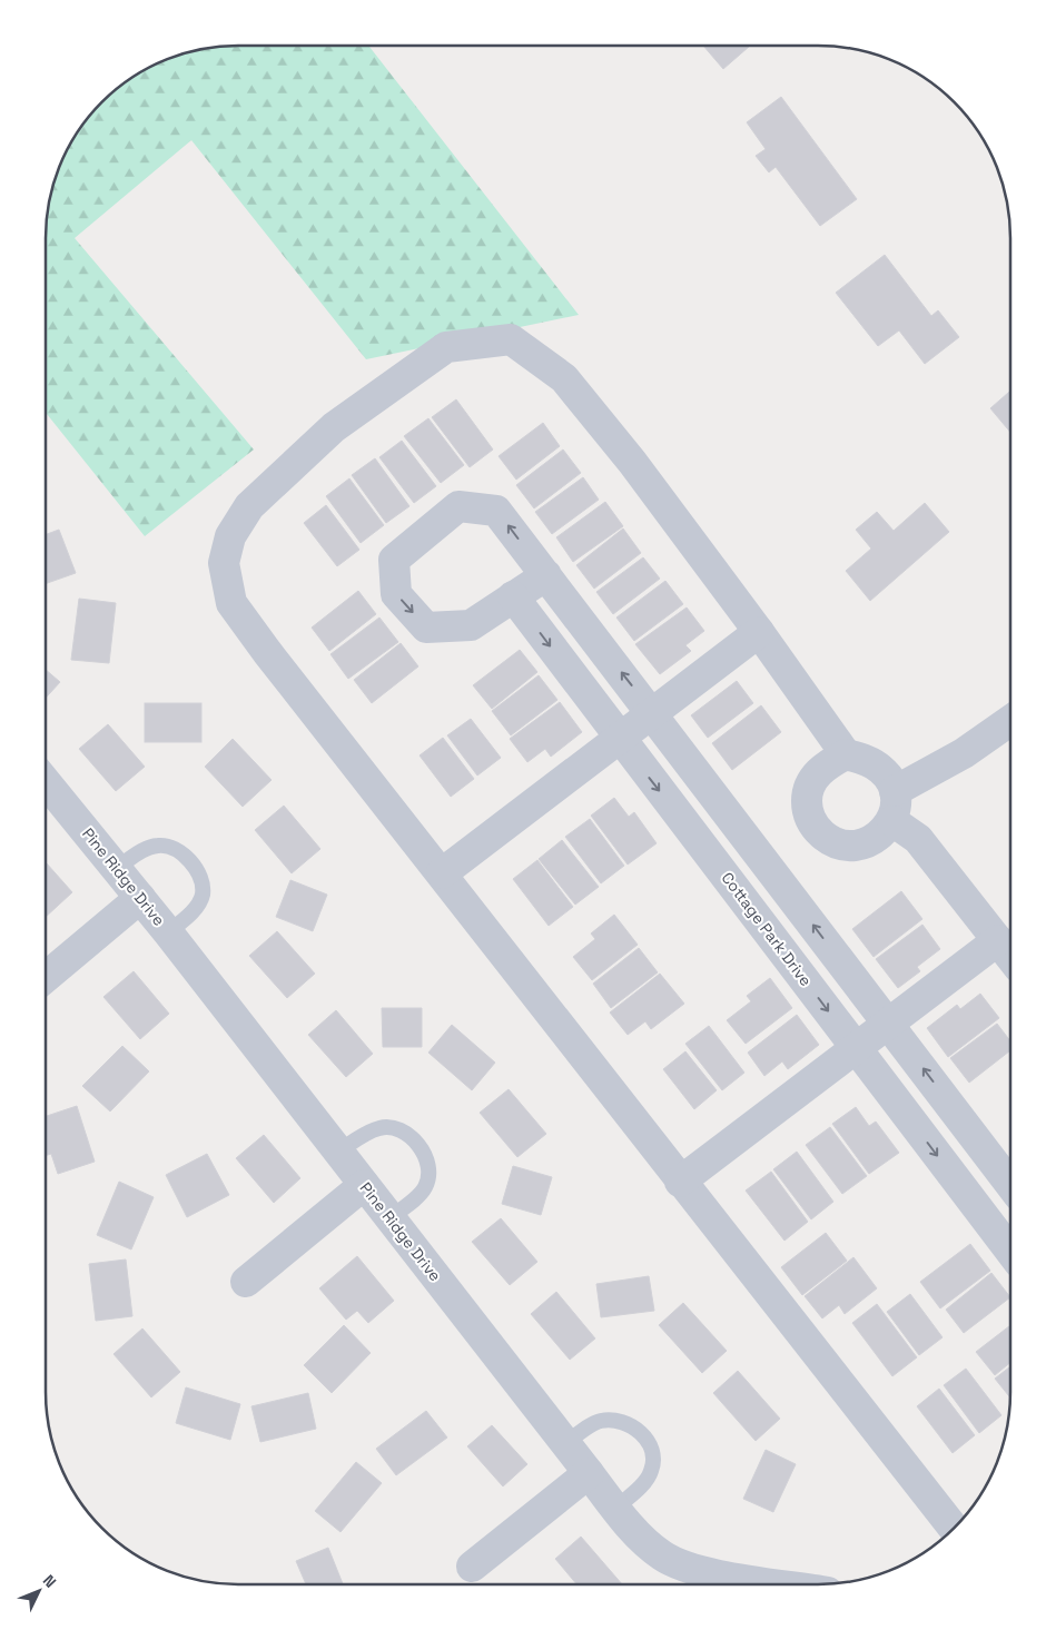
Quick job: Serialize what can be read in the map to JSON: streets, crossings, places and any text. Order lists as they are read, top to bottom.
{
  "streets": {
    "street": ["Pine Ridge Drive", "Cottage Park Drive"]
  },
  "north": "top right"
}
